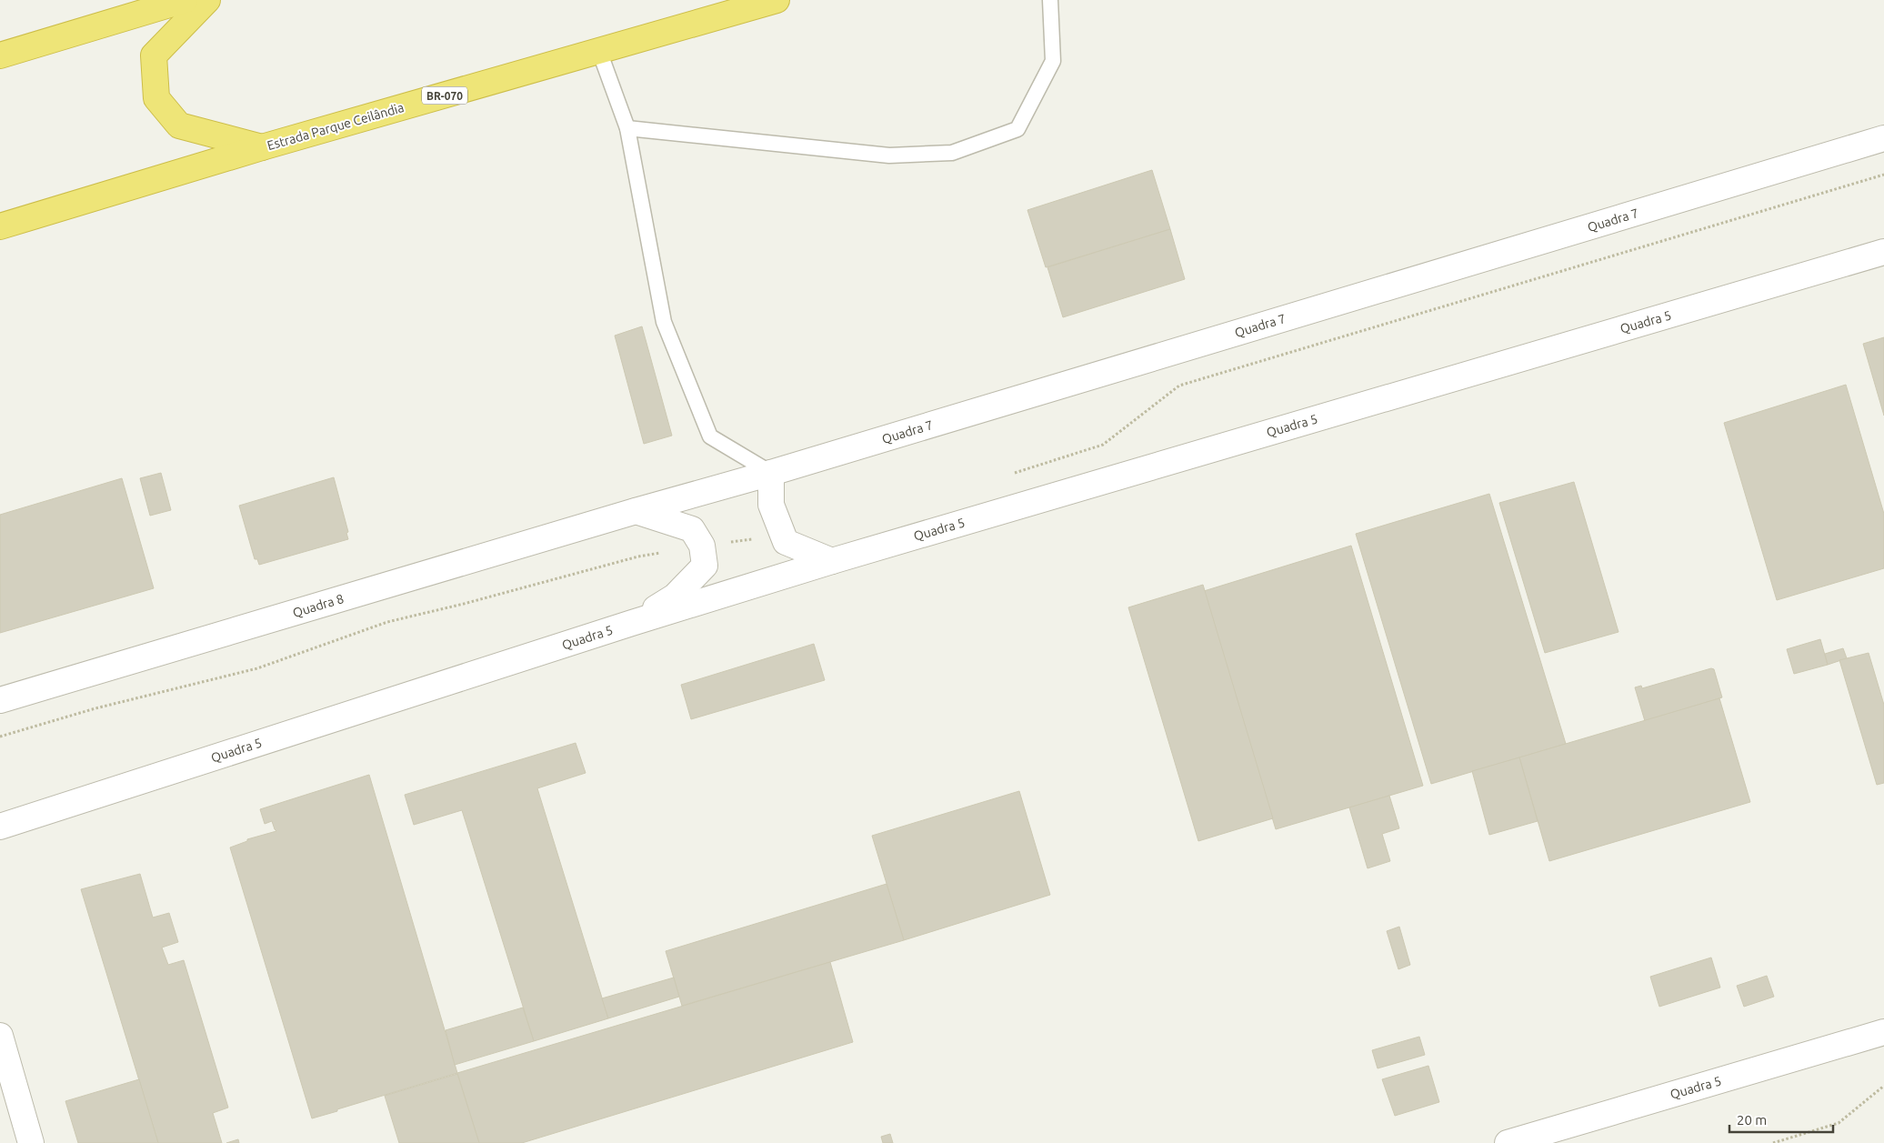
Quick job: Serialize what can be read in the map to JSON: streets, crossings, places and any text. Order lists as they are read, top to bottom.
{
  "streets": {
    "highway": ["BR-070", "Estrada Parque Ceilândia"],
    "street": ["Quadra 7", "Quadra 5", "Quadra 8"]
  },
  "crossings": [
    ["Quadra 7", "Quadra 8"]
  ],
  "scale_bar": "20 m"
}
